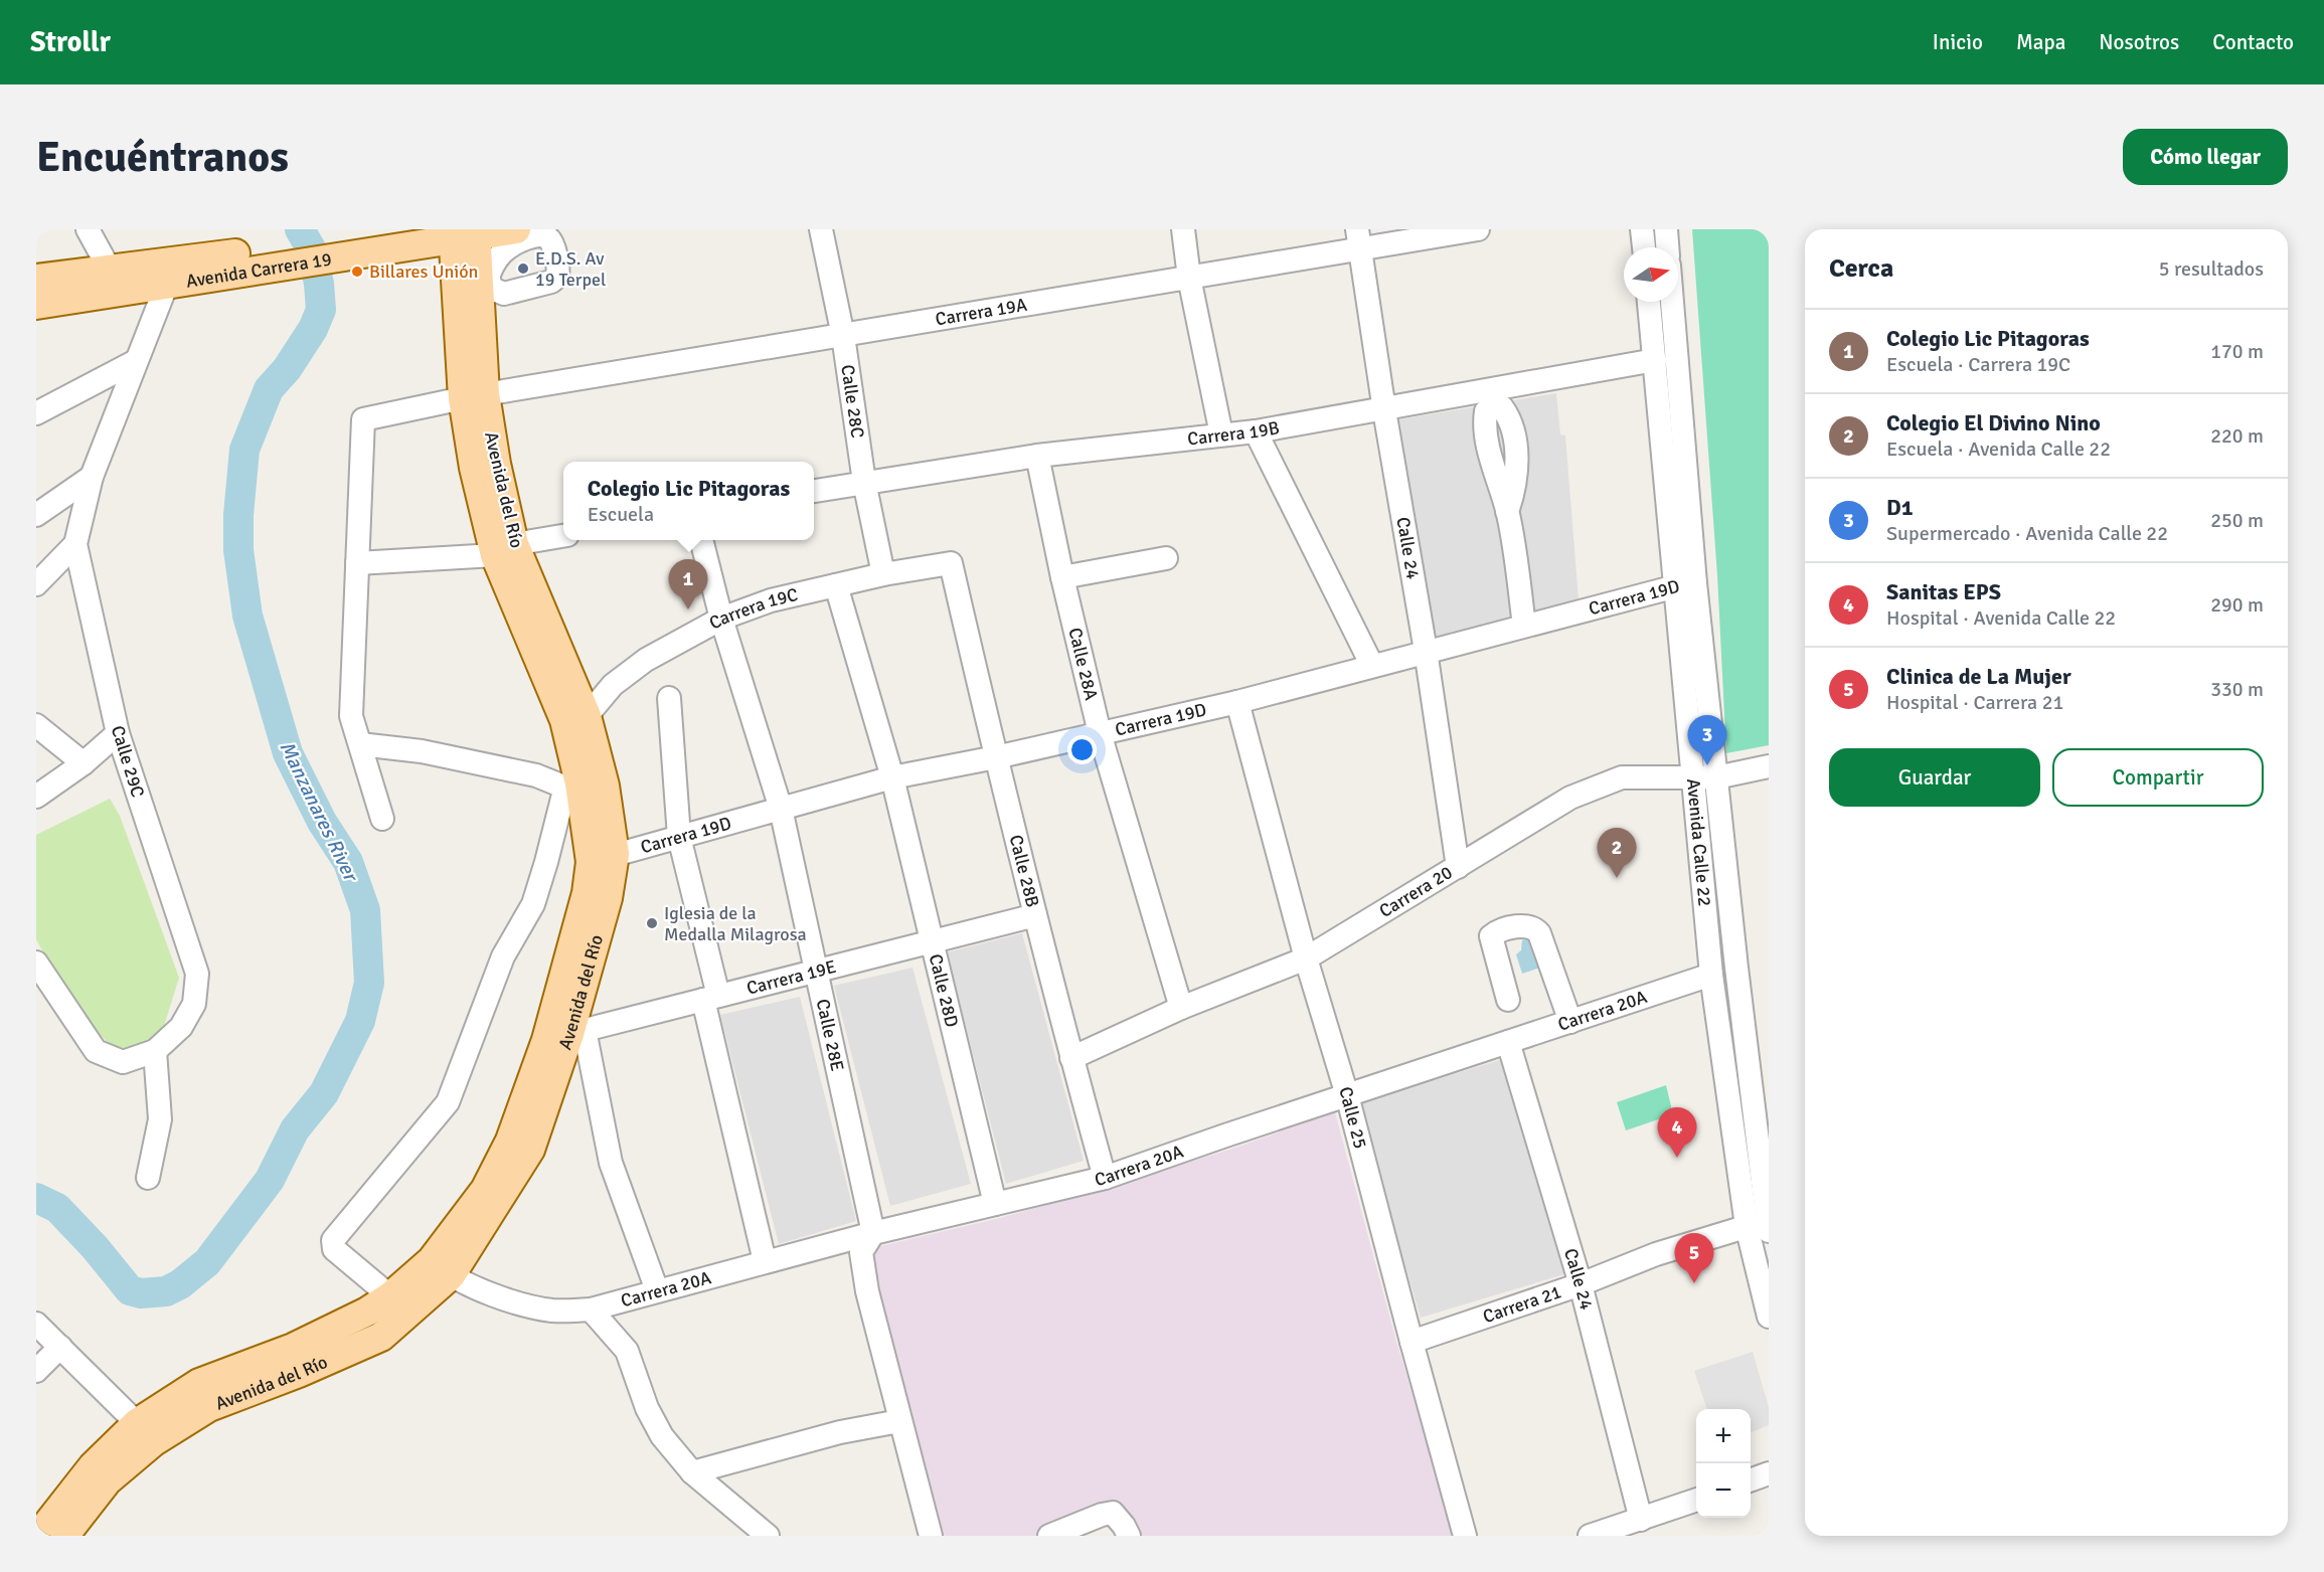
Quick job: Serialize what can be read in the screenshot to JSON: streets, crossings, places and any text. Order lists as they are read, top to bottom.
{
  "streets": {
    "main road": ["Avenida Carrera 19", "Avenida del Río"],
    "street": [
      "Carrera 19A",
      "Calle 28C",
      "Carrera 19B",
      "Calle 24",
      "Carrera 19D",
      "Carrera 19C",
      "Calle 28A",
      "Calle 29C",
      "Avenida Calle 22",
      "Calle 28B",
      "Carrera 20",
      "Carrera 19E",
      "Calle 28D",
      "Carrera 20A",
      "Calle 28E",
      "Calle 25",
      "Carrera 21"
    ]
  },
  "crossings": [
    ["Avenida Carrera 19", "Avenida del Río"],
    ["Avenida Carrera 19", "Calle 29C"],
    ["Carrera 19A", "Calle 28C"],
    ["Carrera 19A", "Avenida del Río"],
    ["Carrera 19A", "Calle 24"],
    ["Calle 28C", "Carrera 19B"],
    ["Calle 28C", "Carrera 19C"],
    ["Carrera 19B", "Calle 24"],
    ["Carrera 19B", "Calle 28A"],
    ["Carrera 19B", "Avenida Calle 22"],
    ["Avenida del Río", "Carrera 19D"],
    ["Avenida del Río", "Carrera 19C"],
    ["Avenida del Río", "Carrera 19E"],
    ["Avenida del Río", "Carrera 20A"],
    ["Calle 24", "Carrera 19D"],
    ["Calle 24", "Carrera 20"],
    ["Calle 24", "Carrera 20A"],
    ["Calle 24", "Carrera 21"],
    ["Carrera 19D", "Calle 28A"],
    ["Carrera 19D", "Avenida Calle 22"],
    ["Carrera 19D", "Calle 28B"],
    ["Carrera 19D", "Calle 28D"],
    ["Carrera 19D", "Calle 28E"],
    ["Carrera 19D", "Calle 25"],
    ["Carrera 19C", "Calle 28B"],
    ["Carrera 19C", "Calle 28D"],
    ["Carrera 19C", "Calle 28E"],
    ["Calle 28A", "Carrera 20"],
    ["Avenida Calle 22", "Carrera 20"],
    ["Avenida Calle 22", "Carrera 20A"],
    ["Avenida Calle 22", "Carrera 21"],
    ["Calle 28B", "Carrera 20"],
    ["Calle 28B", "Carrera 19E"],
    ["Calle 28B", "Carrera 20A"],
    ["Carrera 20", "Calle 25"],
    ["Carrera 19E", "Calle 28D"],
    ["Carrera 19E", "Calle 28E"],
    ["Calle 28D", "Carrera 20A"],
    ["Carrera 20A", "Calle 28E"],
    ["Carrera 20A", "Calle 25"],
    ["Calle 25", "Carrera 21"]
  ],
  "water": ["Manzanares River"],
  "places": ["E.D.S. Av 19 Terpel", "Billares Unión", "Iglesia de la Medalla Milagrosa"],
  "north": "right",
  "page": {
    "header": "Strollr",
    "nav": [
      "Inicio",
      "Mapa",
      "Nosotros",
      "Contacto"
    ],
    "buttons": [
      "Cómo llegar",
      ["Guardar", "Compartir"]
    ],
    "title": "Encuéntranos",
    "heading": ["Cerca", "5 resultados"],
    "list": [
      {
        "mark": "1",
        "name": "Colegio Lic Pitagoras",
        "note": "Escuela · Carrera 19C",
        "value": "170 m"
      },
      {
        "mark": "2",
        "name": "Colegio El Divino Nino",
        "note": "Escuela · Avenida Calle 22",
        "value": "220 m"
      },
      {
        "mark": "3",
        "name": "D1",
        "note": "Supermercado · Avenida Calle 22",
        "value": "250 m"
      },
      {
        "mark": "4",
        "name": "Sanitas EPS",
        "note": "Hospital · Avenida Calle 22",
        "value": "290 m"
      },
      {
        "mark": "5",
        "name": "Clinica de La Mujer",
        "note": "Hospital · Carrera 21",
        "value": "330 m"
      }
    ],
    "popup": ["Colegio Lic Pitagoras", "Escuela"],
    "pins": [
      "1",
      "3",
      "2",
      "4",
      "5"
    ],
    "map_buttons": ["+", "−"]
  }
}
